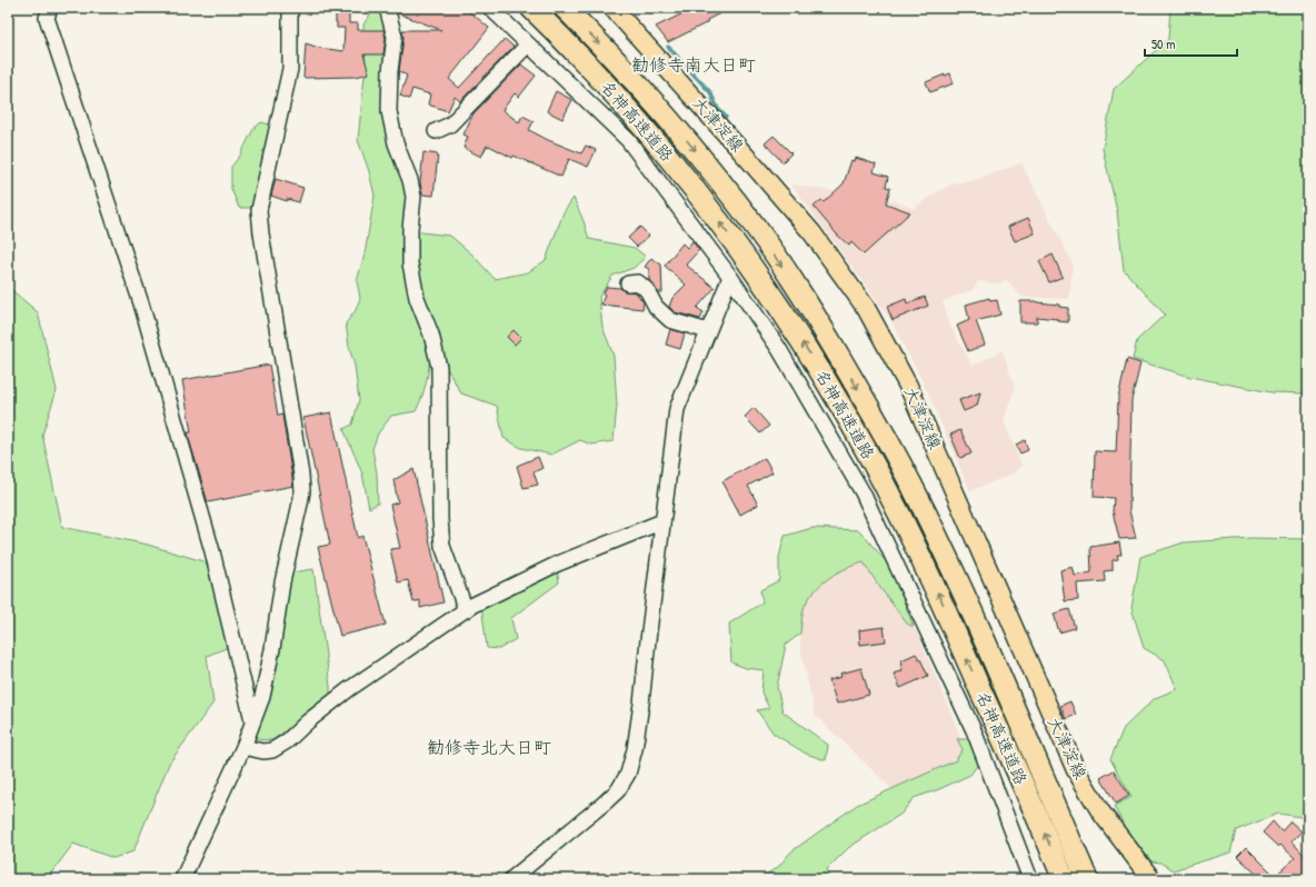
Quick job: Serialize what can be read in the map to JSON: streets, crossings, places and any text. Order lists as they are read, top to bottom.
{
  "streets": {
    "highway": ["名神高速道路"],
    "main road": ["大津淀線"]
  },
  "districts": ["勧修寺南大日町", "勧修寺北大日町"],
  "scale_bar": "50 m"
}
